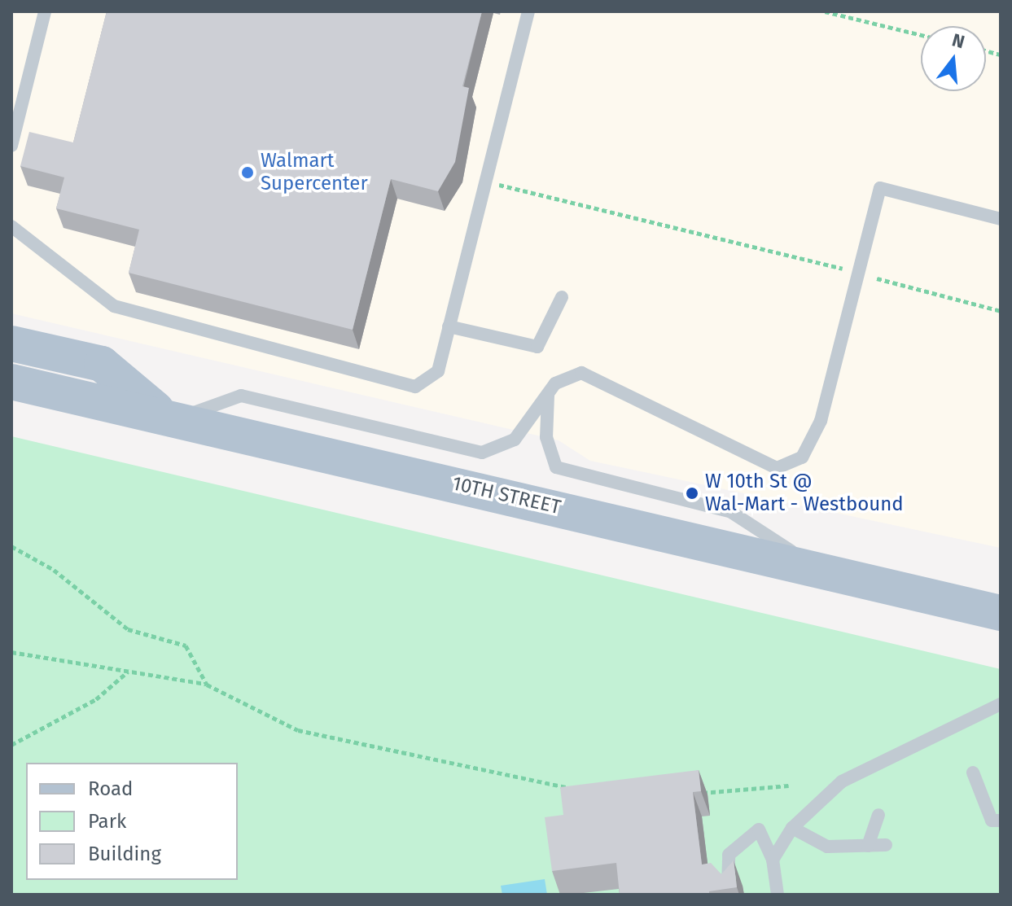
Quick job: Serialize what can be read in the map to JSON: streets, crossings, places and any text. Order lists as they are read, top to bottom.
{
  "streets": {
    "main road": ["10TH STREET"]
  },
  "places": ["Walmart Supercenter", "W 10th St @ Wal-Mart - Westbound"],
  "legend": ["Road", "Park", "Building"],
  "north": "top"
}
